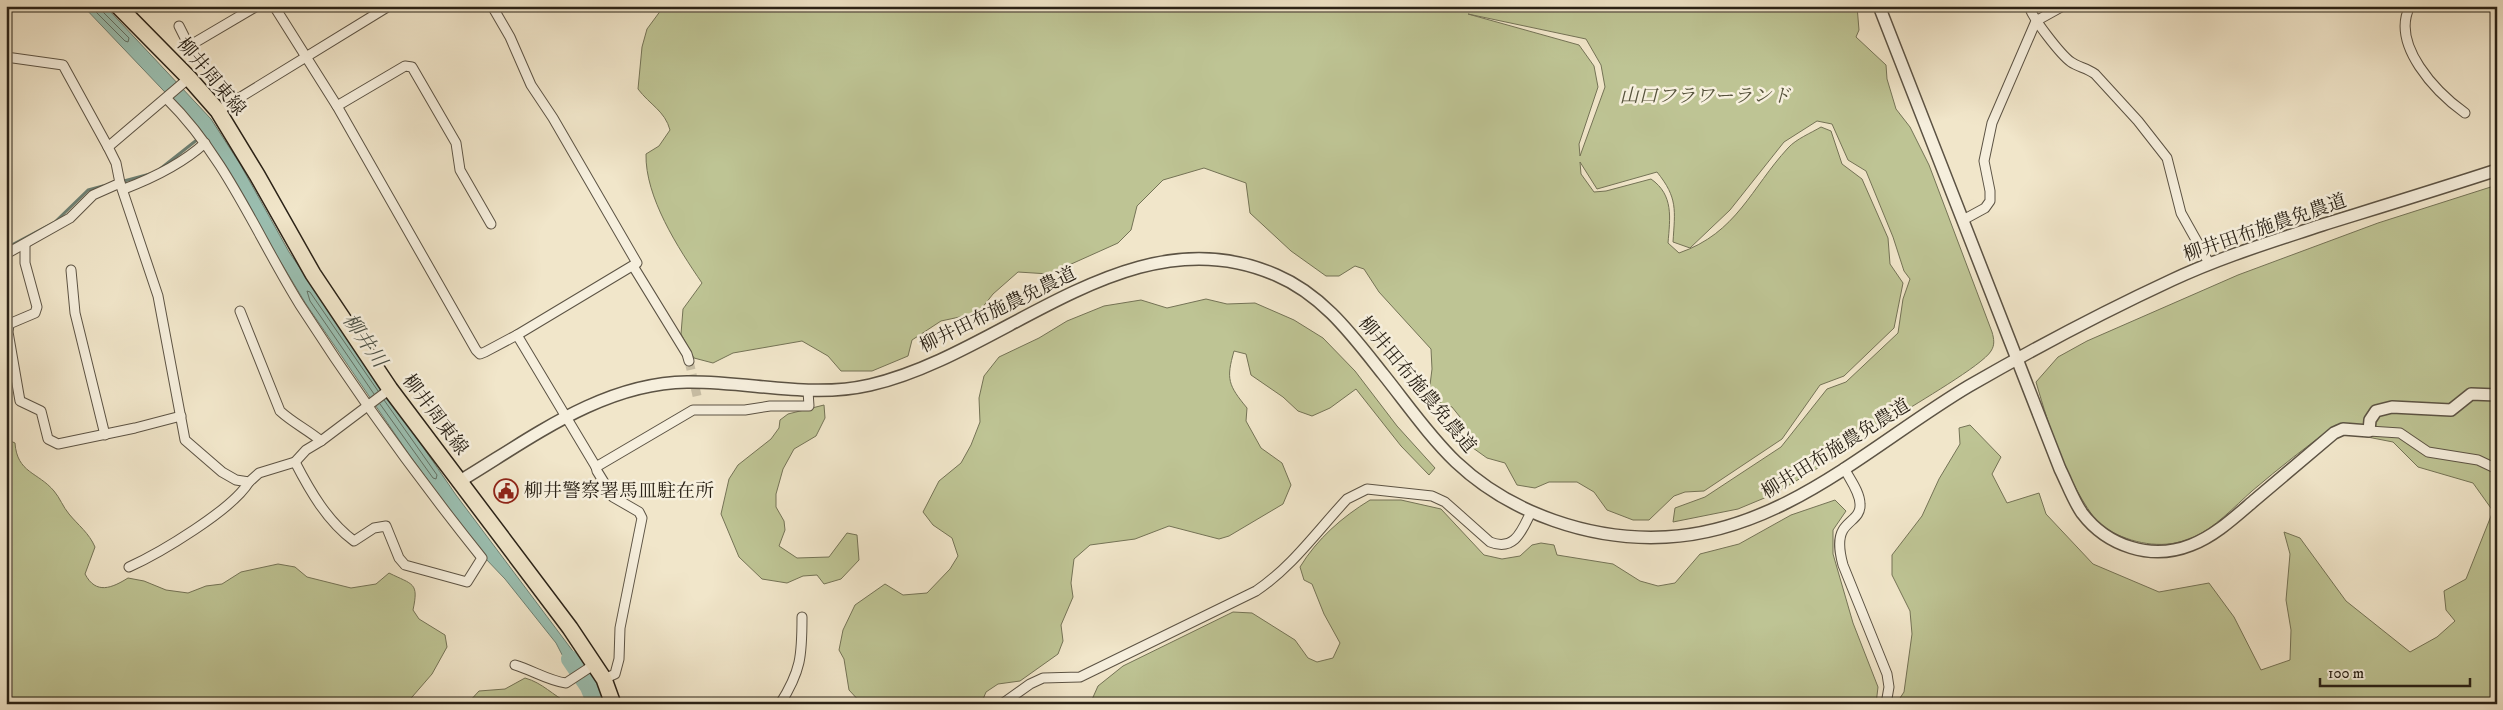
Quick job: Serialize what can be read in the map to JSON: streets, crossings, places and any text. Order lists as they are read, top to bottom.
{
  "streets": {
    "main road": ["柳井周東線"],
    "street": ["柳井田布施農免農道"]
  },
  "crossings": [
    ["柳井周東線", "柳井田布施農免農道"]
  ],
  "water": ["柳井川"],
  "parks": ["山口フラワーランド"],
  "places": {
    "public building": ["柳井警察署馬皿駐在所"]
  },
  "scale_bar": "100 m"
}
